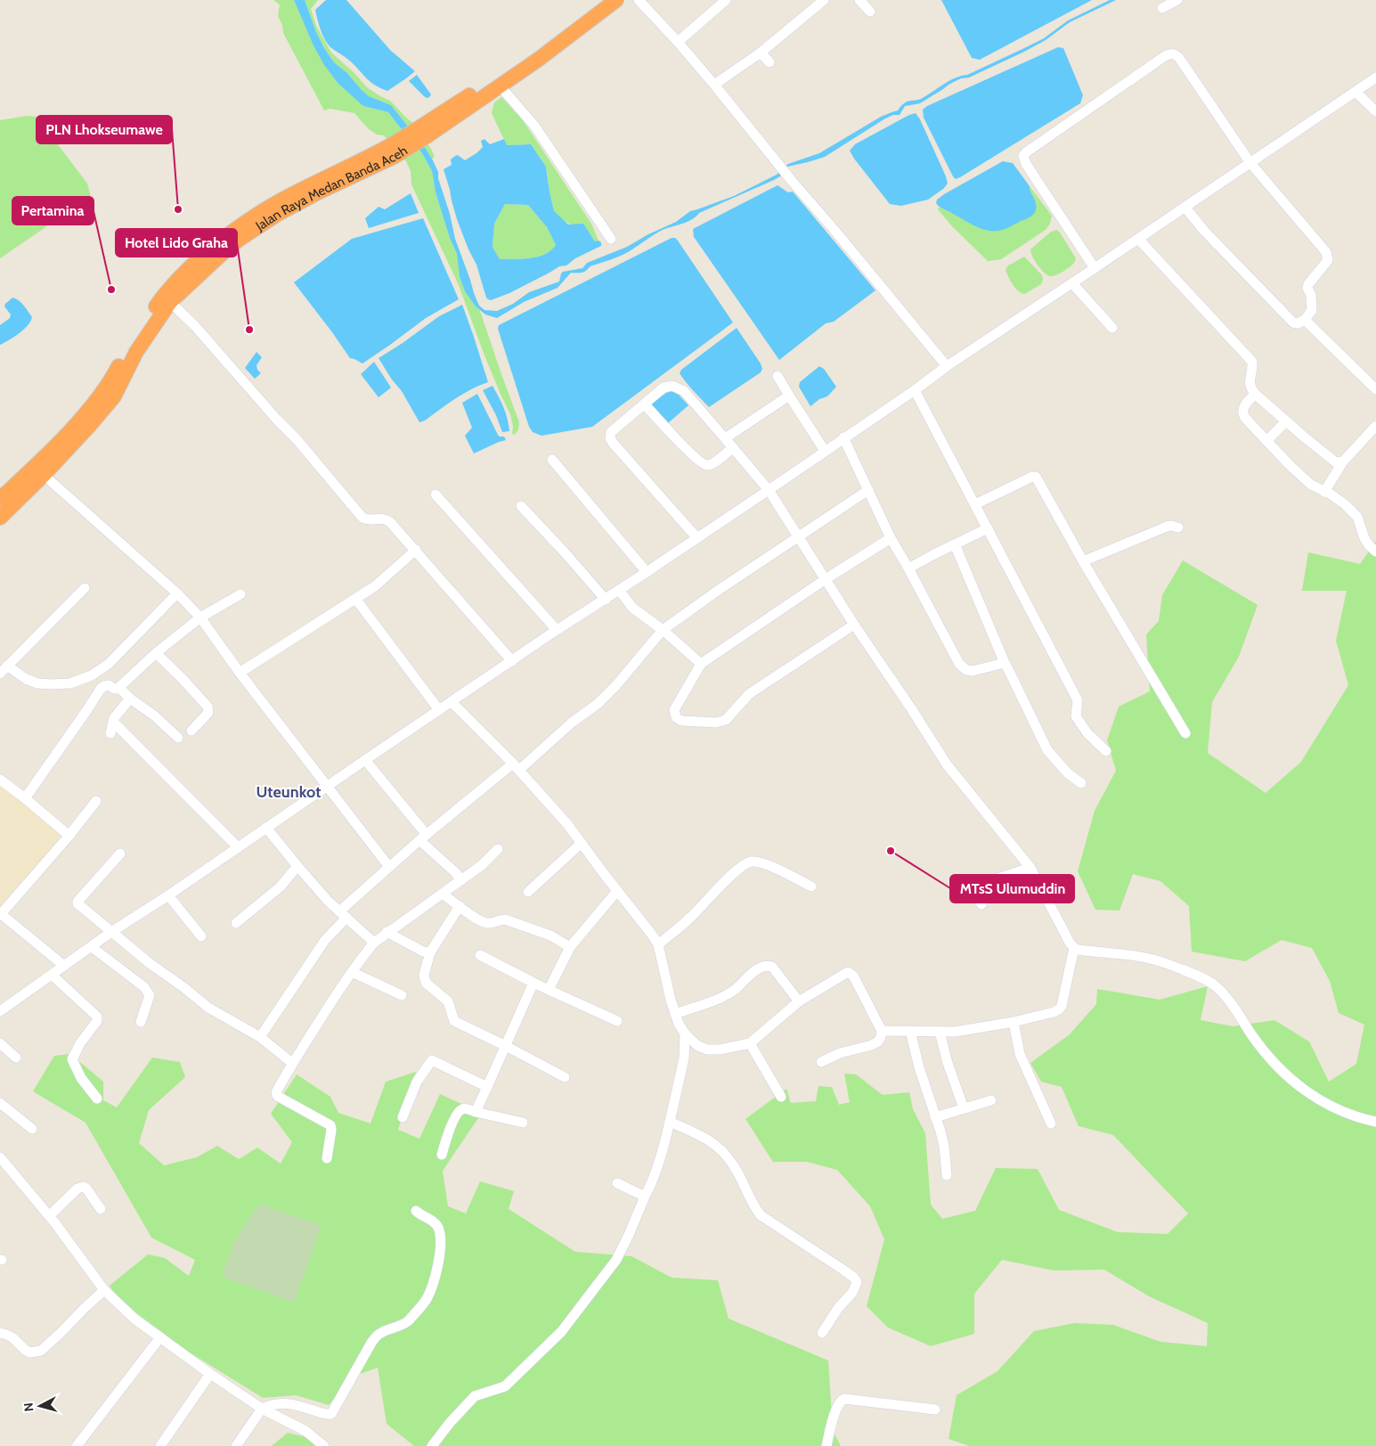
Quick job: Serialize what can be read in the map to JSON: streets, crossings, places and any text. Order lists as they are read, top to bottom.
{
  "streets": {
    "highway": ["Jalan Raya Medan Banda Aceh"]
  },
  "districts": ["Uteunkot"],
  "places": [
    "PLN Lhokseumawe",
    "Pertamina",
    "Hotel Lido Graha",
    "MTsS Ulumuddin"
  ],
  "north": "left"
}
